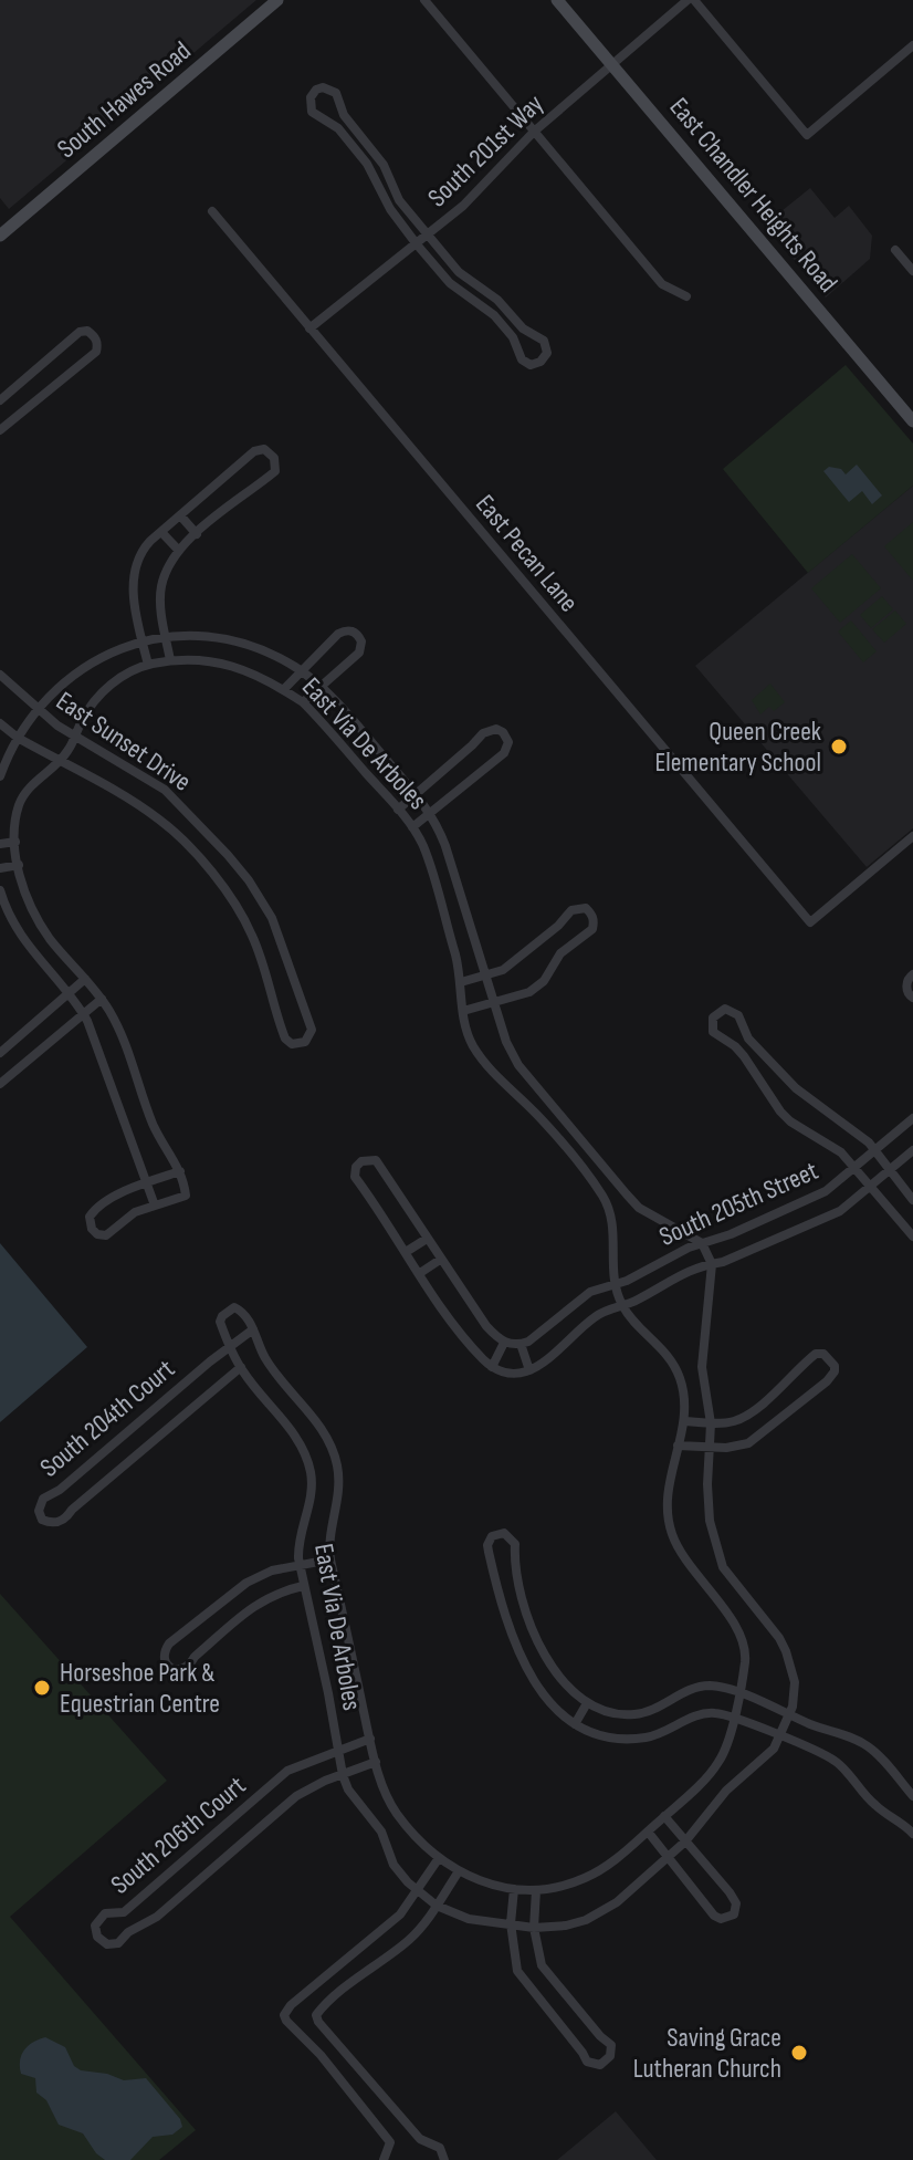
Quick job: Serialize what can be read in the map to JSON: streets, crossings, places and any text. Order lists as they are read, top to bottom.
{
  "streets": {
    "main road": ["South Hawes Road", "East Chandler Heights Road"],
    "street": [
      "South 201st Way",
      "East Pecan Lane",
      "East Sunset Drive",
      "East Via De Arboles",
      "South 205th Street",
      "South 204th Court",
      "South 206th Court"
    ]
  },
  "crossings": [
    ["South 201st Way", "East Chandler Heights Road"],
    ["South 201st Way", "East Pecan Lane"],
    ["East Sunset Drive", "East Via De Arboles"],
    ["East Via De Arboles", "South 205th Street"],
    ["East Via De Arboles", "South 204th Court"],
    ["East Via De Arboles", "South 206th Court"]
  ],
  "places": ["Queen Creek Elementary School", "Horseshoe Park & Equestrian Centre", "Saving Grace Lutheran Church"]
}
